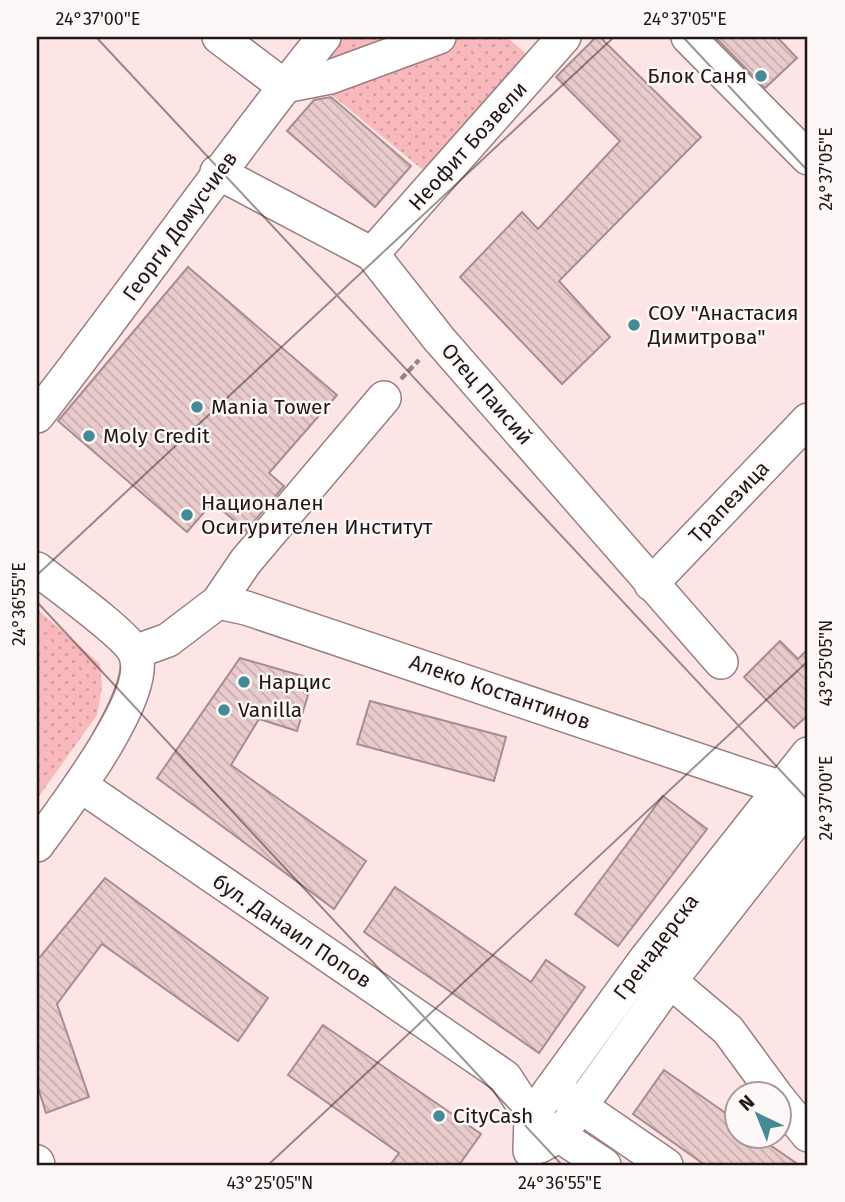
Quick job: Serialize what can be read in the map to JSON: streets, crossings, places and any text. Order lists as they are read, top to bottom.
{
  "streets": {
    "street": [
      "Неофит Бозвели",
      "Георги Домусчиев",
      "Отец Паисий",
      "Трапезица",
      "Алеко Костантинов",
      "бул. Данаил Попов",
      "Гренадерска"
    ]
  },
  "crossings": [
    ["Неофит Бозвели", "Отец Паисий"],
    ["Георги Домусчиев", "Отец Паисий"],
    ["Отец Паисий", "Трапезица"],
    ["Алеко Костантинов", "Гренадерска"],
    ["бул. Данаил Попов", "Гренадерска"]
  ],
  "places": [
    "Блок Саня",
    "СОУ \"Анастасия Димитрова\"",
    "Mania Tower",
    "Moly Credit",
    "Национален Осигурителен Институт",
    "Нарцис",
    "Vanilla",
    "CityCash"
  ],
  "north": "top left",
  "coordinates": [
    "24°37'00\"E",
    "24°37'05\"E",
    "24°36'55\"E",
    "43°25'05\"N"
  ]
}
